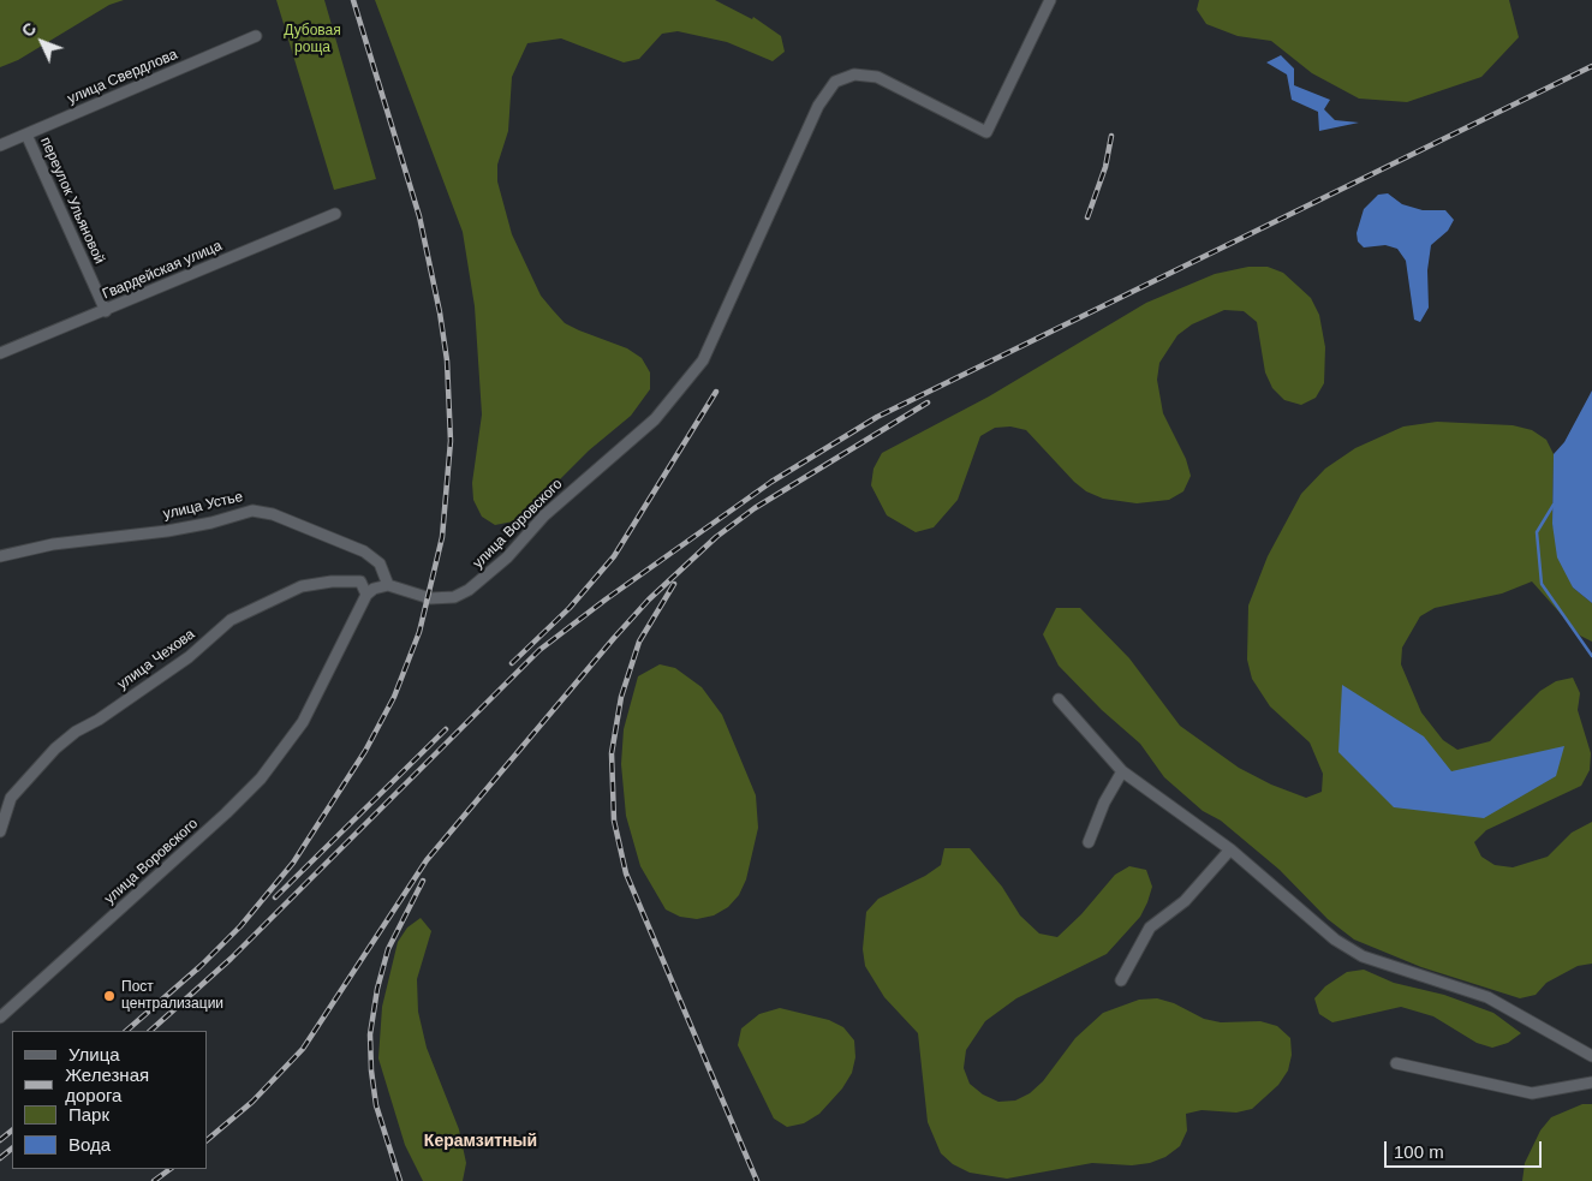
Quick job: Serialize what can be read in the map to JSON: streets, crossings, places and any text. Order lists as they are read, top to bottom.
{
  "streets": {
    "street": [
      "улица Свердлова",
      "переулок Ульяновой",
      "Гвардейская улица",
      "улица Устье",
      "улица Воровского",
      "улица Чехова"
    ]
  },
  "crossings": [
    ["улица Свердлова", "переулок Ульяновой"],
    ["переулок Ульяновой", "Гвардейская улица"],
    ["улица Устье", "улица Воровского"],
    ["улица Воровского", "улица Чехова"]
  ],
  "districts": ["Керамзитный"],
  "parks": ["Дубовая роща"],
  "places": ["Пост централизации"],
  "legend": [
    "Улица",
    "Железная дорога",
    "Парк",
    "Вода"
  ],
  "scale_bar": "100 m",
  "north": "top left"
}
